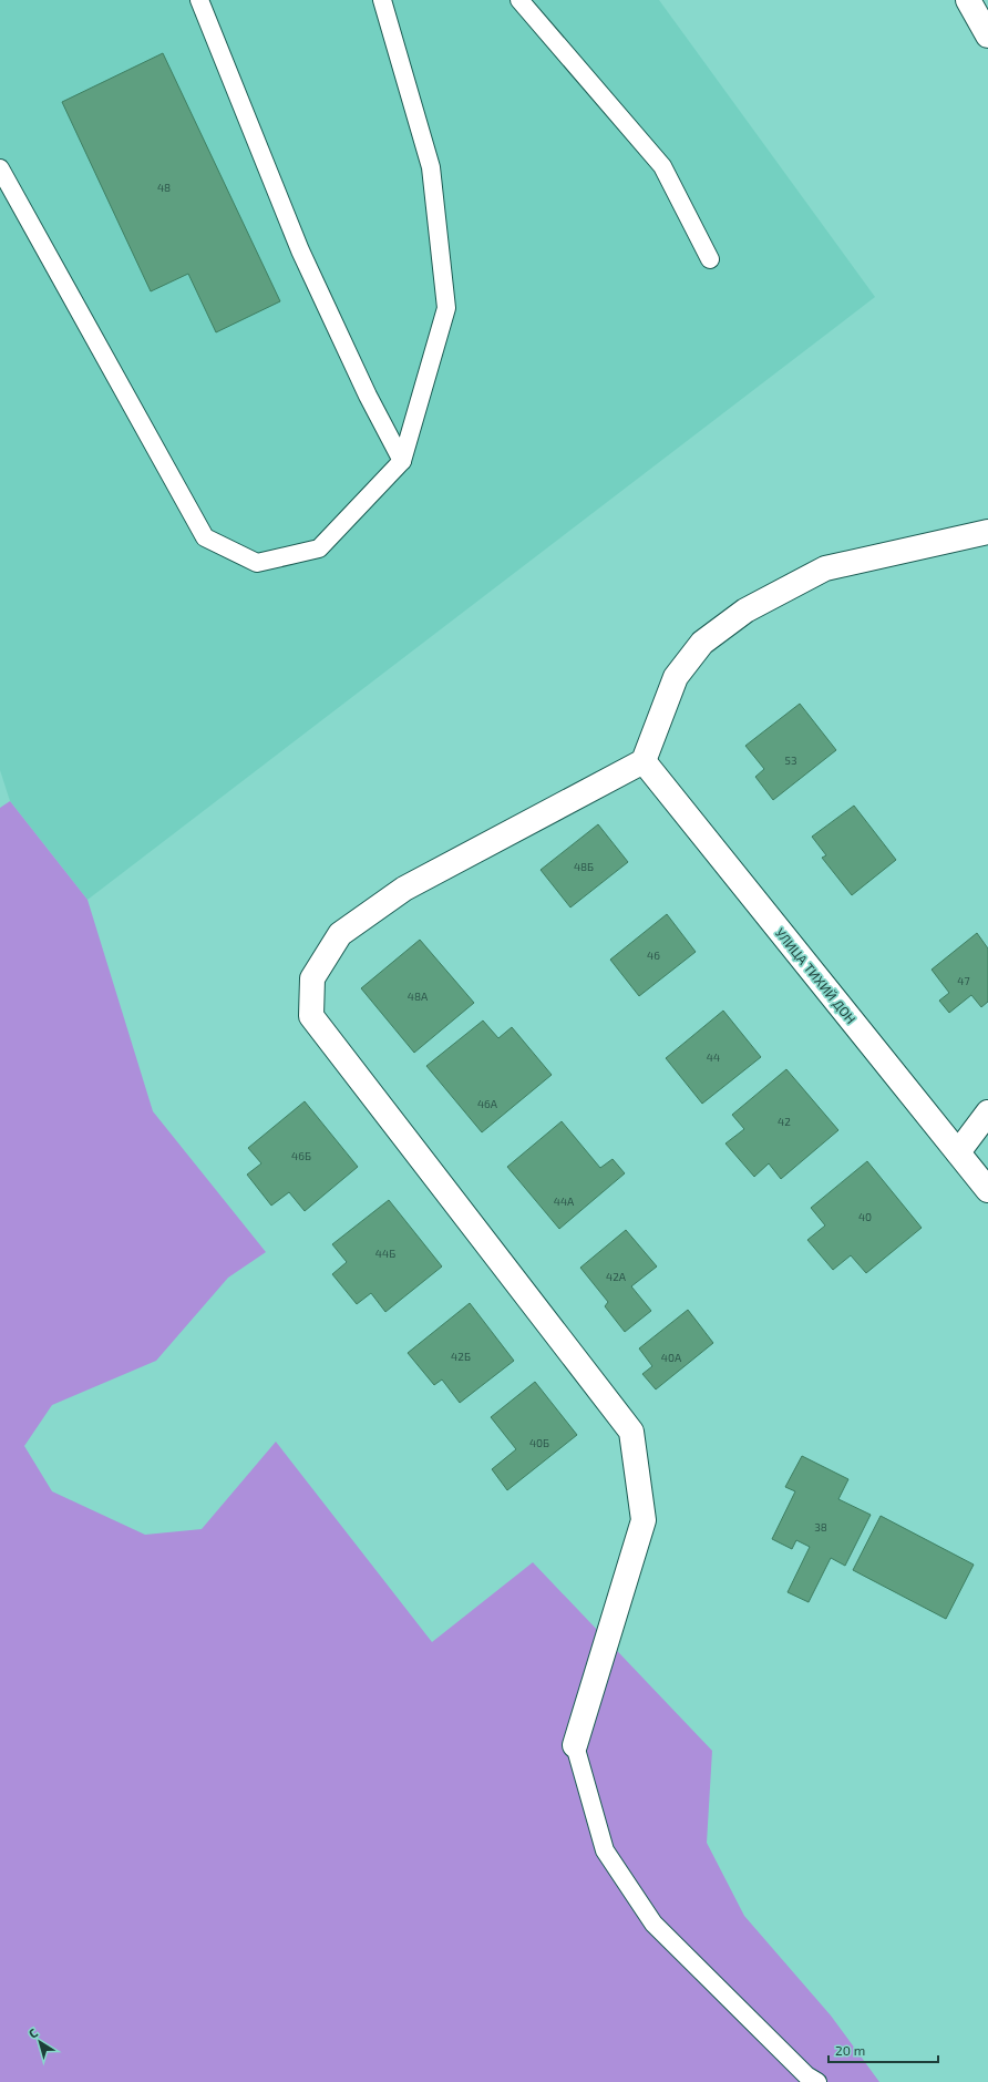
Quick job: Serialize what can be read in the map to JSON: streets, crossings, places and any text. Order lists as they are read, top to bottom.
{
  "streets": {
    "street": ["УЛИЦА ТИХИЙ ДОН"]
  },
  "house_numbers": [
    "48",
    "53",
    "48Б",
    "46",
    "47",
    "48А",
    "44",
    "46А",
    "42",
    "46Б",
    "44А",
    "40",
    "44Б",
    "42А",
    "42Б",
    "40А",
    "40Б",
    "38"
  ],
  "scale_bar": "20 m",
  "north": "top left"
}
